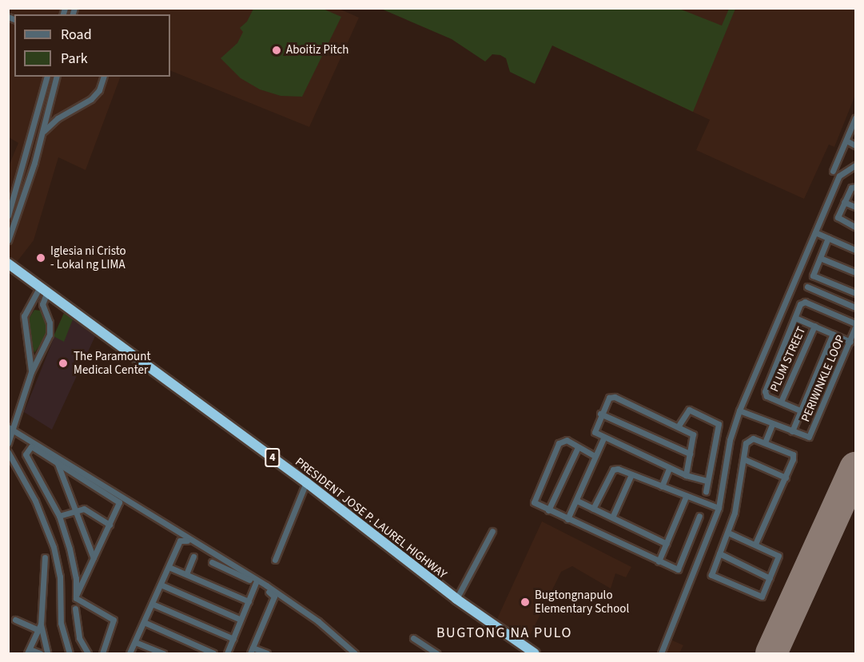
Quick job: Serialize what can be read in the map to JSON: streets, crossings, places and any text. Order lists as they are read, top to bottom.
{
  "streets": {
    "highway": ["4", "PRESIDENT JOSE P. LAUREL HIGHWAY"],
    "street": ["PLUM STREET", "PERIWINKLE LOOP"]
  },
  "crossings": [
    ["PLUM STREET", "PERIWINKLE LOOP"]
  ],
  "districts": ["BUGTONG NA PULO"],
  "places": [
    "Aboitiz Pitch",
    "Iglesia ni Cristo - Lokal ng LIMA",
    "The Paramount Medical Center",
    "Bugtongnapulo Elementary School"
  ],
  "legend": ["Road", "Park"]
}
